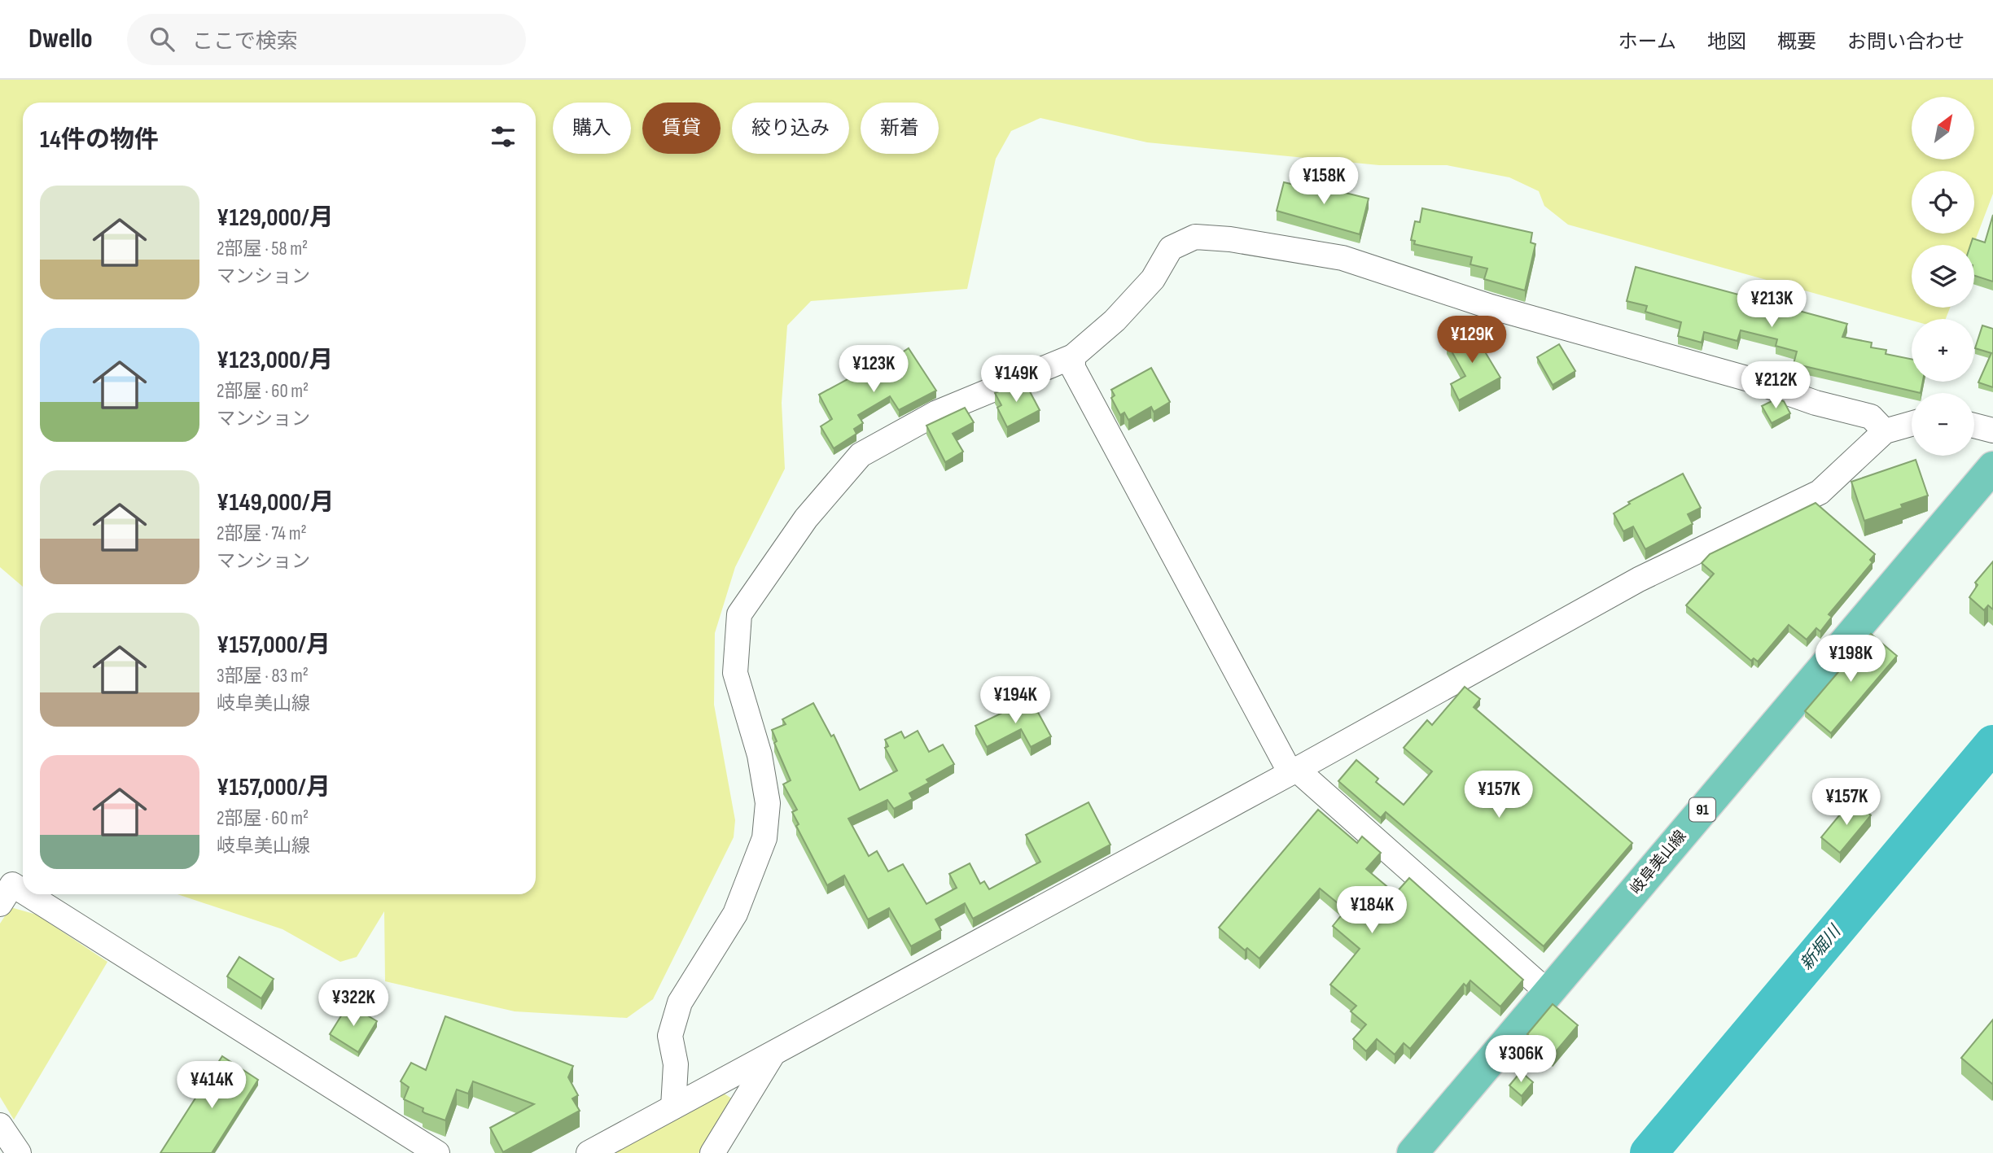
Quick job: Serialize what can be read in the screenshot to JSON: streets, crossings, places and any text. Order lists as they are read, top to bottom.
{
  "streets": {
    "main road": ["91", "岐阜美山線"]
  },
  "water": ["新堀川"],
  "north": "top right",
  "page": {
    "header": "Dwello",
    "search": "ここで検索",
    "nav": [
      "ホーム",
      "地図",
      "概要",
      "お問い合わせ"
    ],
    "map_buttons": ["+", "−"],
    "chip": [
      "購入",
      "賃貸",
      "絞り込み",
      "新着"
    ],
    "heading": "14件の物件",
    "price": [
      "¥158K",
      "¥213K",
      "¥129K",
      "¥123K",
      "¥149K",
      "¥212K",
      "¥198K",
      "¥194K",
      "¥157K",
      "¥157K",
      "¥184K",
      "¥322K",
      "¥306K",
      "¥414K"
    ],
    "list": [
      {
        "name": "¥129,000/月",
        "note": "2部屋 · 58 m² · マンション"
      },
      {
        "name": "¥123,000/月",
        "note": "2部屋 · 60 m² · マンション"
      },
      {
        "name": "¥149,000/月",
        "note": "2部屋 · 74 m² · マンション"
      },
      {
        "name": "¥157,000/月",
        "note": "3部屋 · 83 m² · 岐阜美山線"
      },
      {
        "name": "¥157,000/月",
        "note": "2部屋 · 60 m² · 岐阜美山線"
      }
    ]
  }
}
